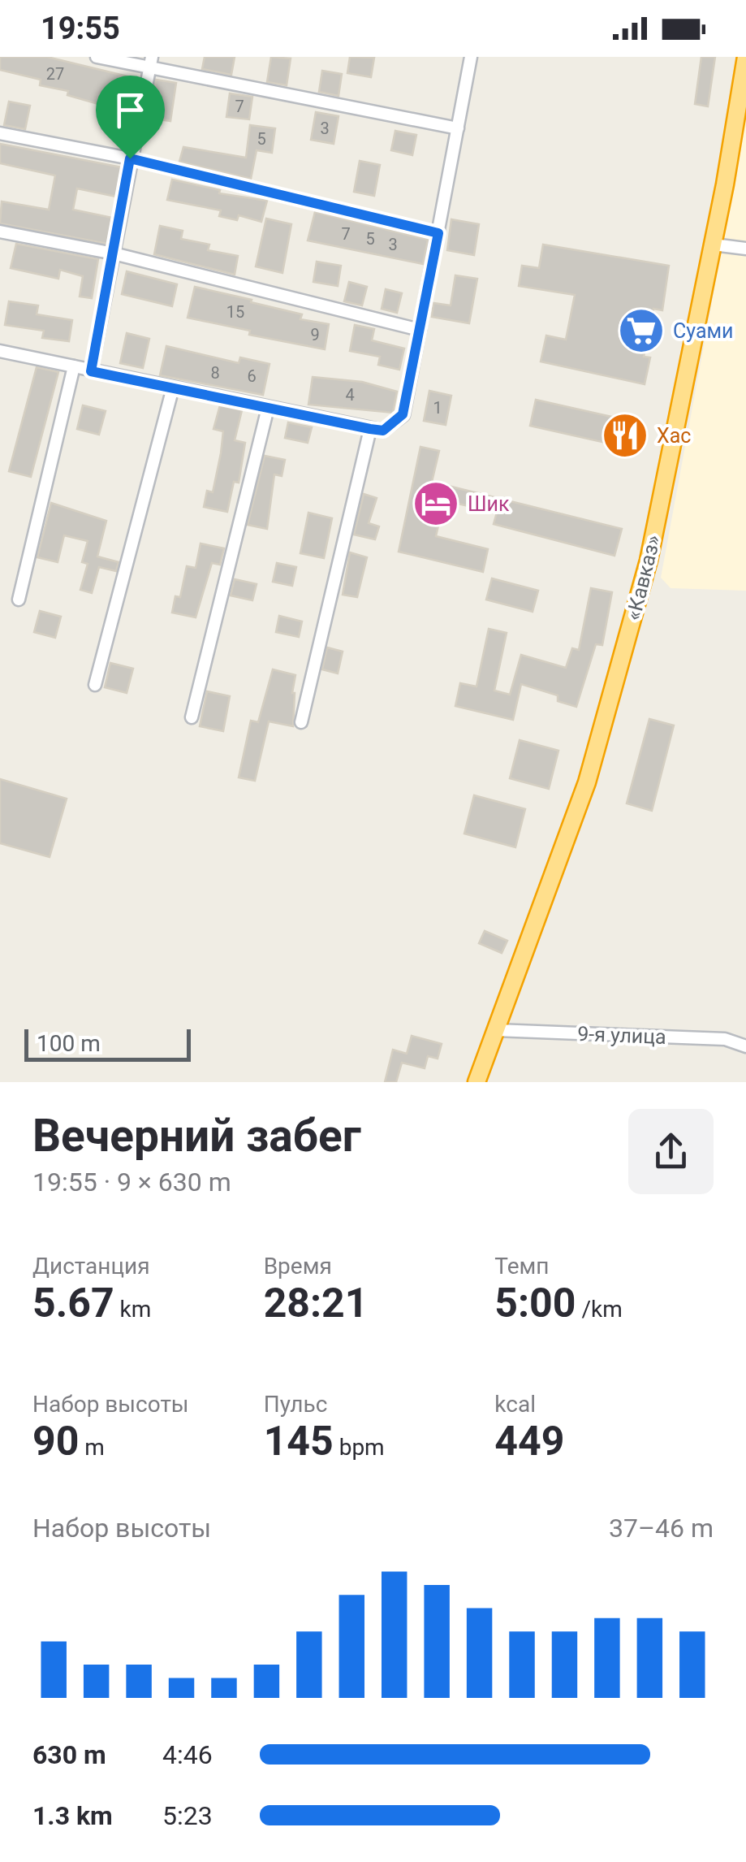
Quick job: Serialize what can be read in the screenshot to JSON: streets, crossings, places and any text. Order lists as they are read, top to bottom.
{
  "streets": {
    "highway": ["«Кавказ»"],
    "street": ["9-я улица"]
  },
  "crossings": [
    ["«Кавказ»", "9-я улица"]
  ],
  "places": {
    "supermarket": ["Суами"],
    "restaurant": ["Хас"],
    "hotel": ["Шик"]
  },
  "house_numbers": [
    "27",
    "7",
    "3",
    "5",
    "7",
    "5",
    "3",
    "15",
    "9",
    "8",
    "6",
    "4",
    "1"
  ],
  "scale_bar": "100 m",
  "page": {
    "status": "19:55",
    "scale": "100 m",
    "heading": ["Вечерний забег", "19:55 · 9 × 630 m"],
    "stats": [
      ["Дистанция", "5.67 km"],
      ["Время", "28:21"],
      ["Темп", "5:00 /km"],
      ["Набор высоты", "90 m"],
      ["Пульс", "145 bpm"],
      ["kcal", "449"]
    ],
    "chart": ["Набор высоты", "37–46 m"],
    "list": [
      {
        "name": "630 m",
        "note": "4:46"
      },
      {
        "name": "1.3 km",
        "note": "5:23"
      }
    ]
  }
}
